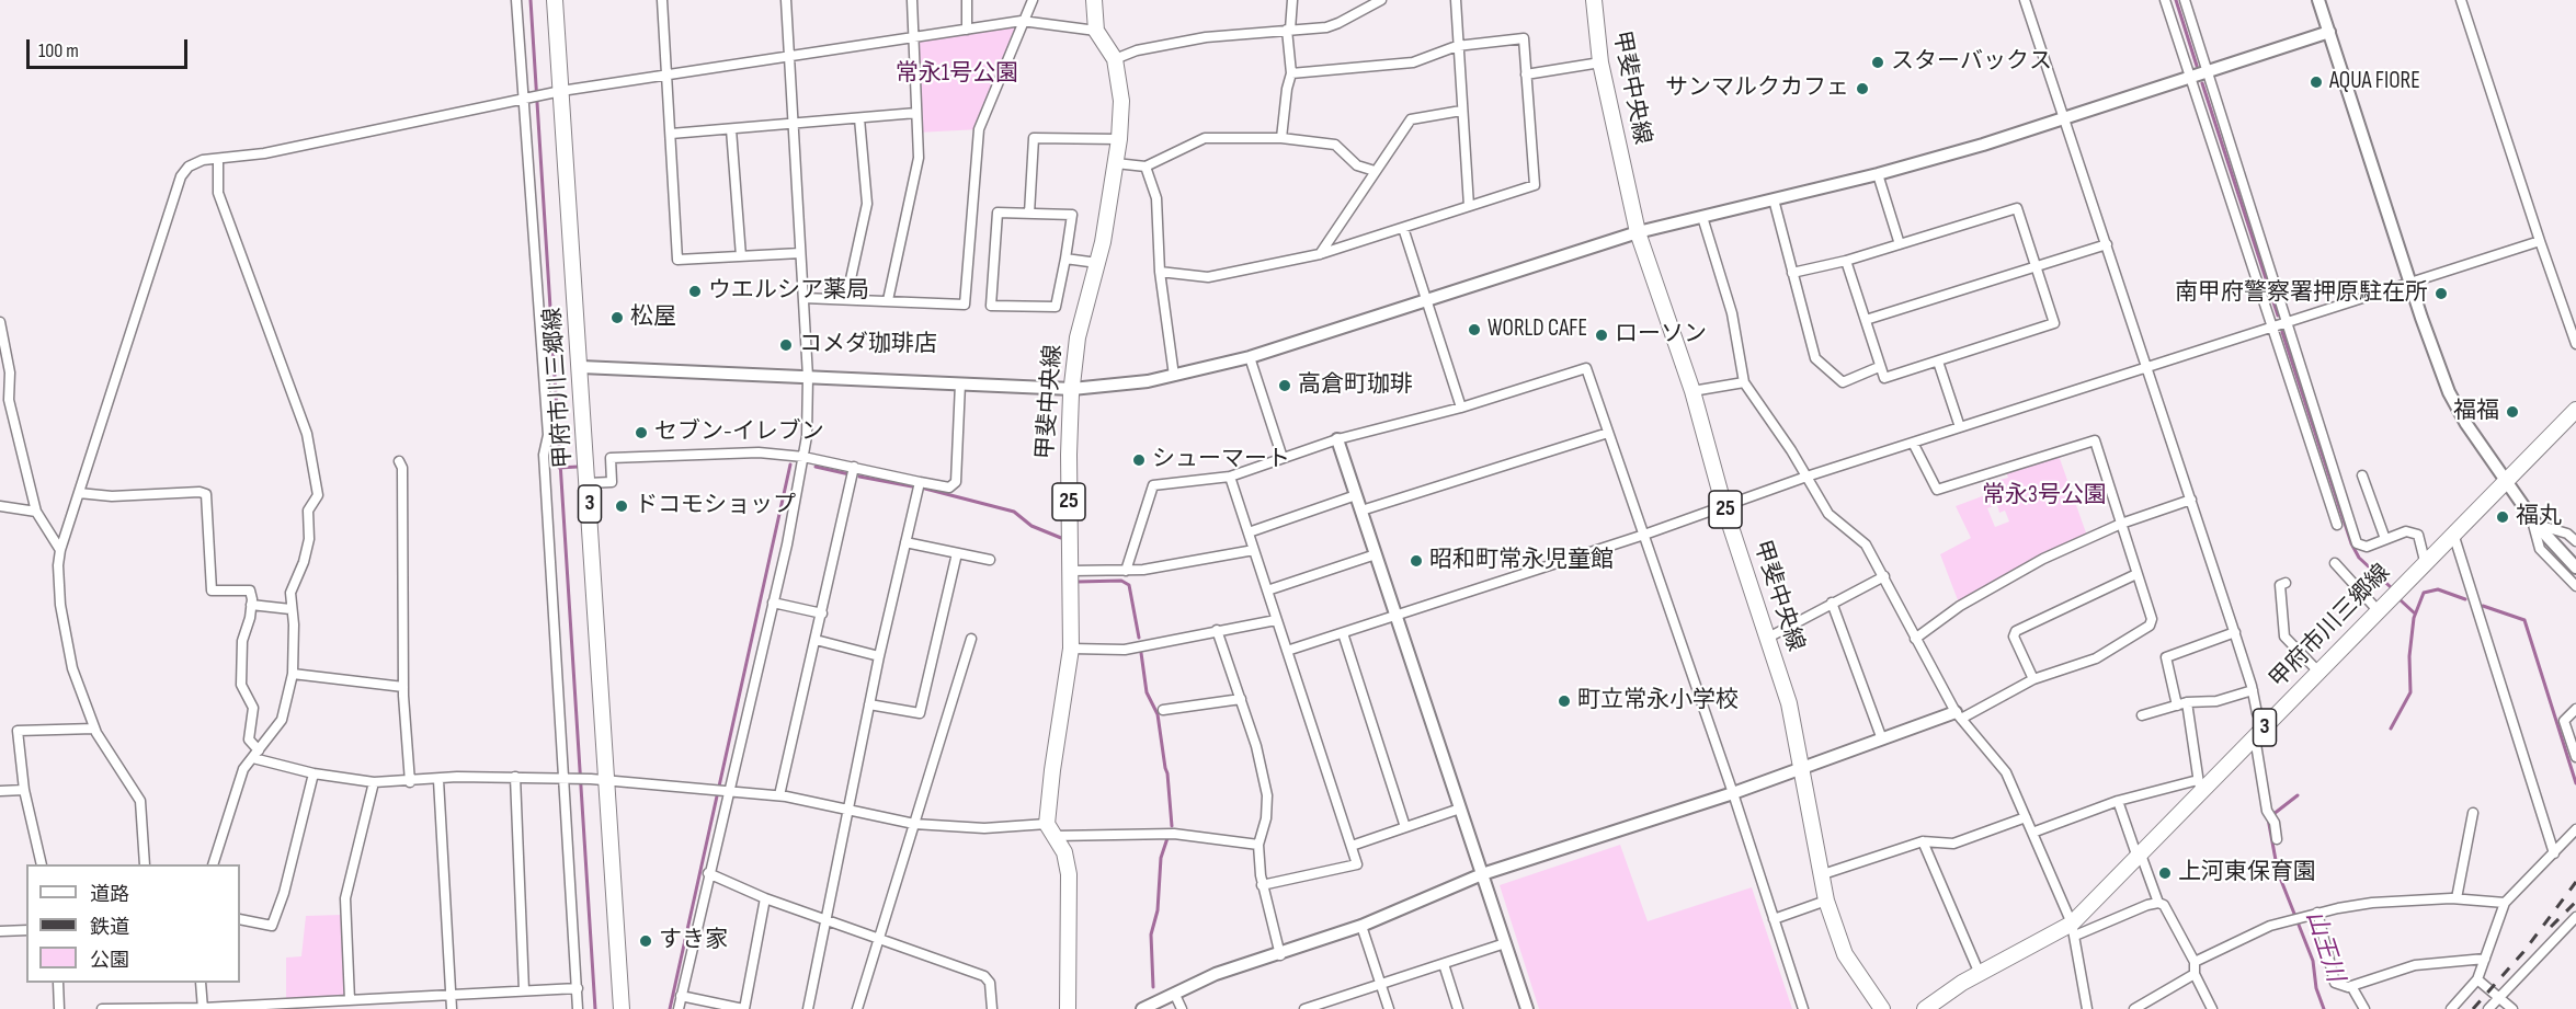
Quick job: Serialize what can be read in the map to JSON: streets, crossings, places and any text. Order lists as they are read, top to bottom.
{
  "streets": {
    "main road": [
      "甲斐中央線",
      "甲府市川三郷線",
      "25",
      "3"
    ]
  },
  "water": ["山王川"],
  "parks": ["常永1号公園", "常永3号公園"],
  "places": [
    "スターバックス",
    "AQUA FIORE",
    "サンマルクカフェ",
    "ウエルシア薬局",
    "南甲府警察署押原駐在所",
    "松屋",
    "WORLD CAFE",
    "ローソン",
    "コメダ珈琲店",
    "高倉町珈琲",
    "福福",
    "セブン-イレブン",
    "シューマート",
    "ドコモショップ",
    "福丸",
    "昭和町常永児童館",
    "町立常永小学校",
    "上河東保育園",
    "すき家"
  ],
  "legend": ["道路", "鉄道", "公園"],
  "scale_bar": "100 m"
}
